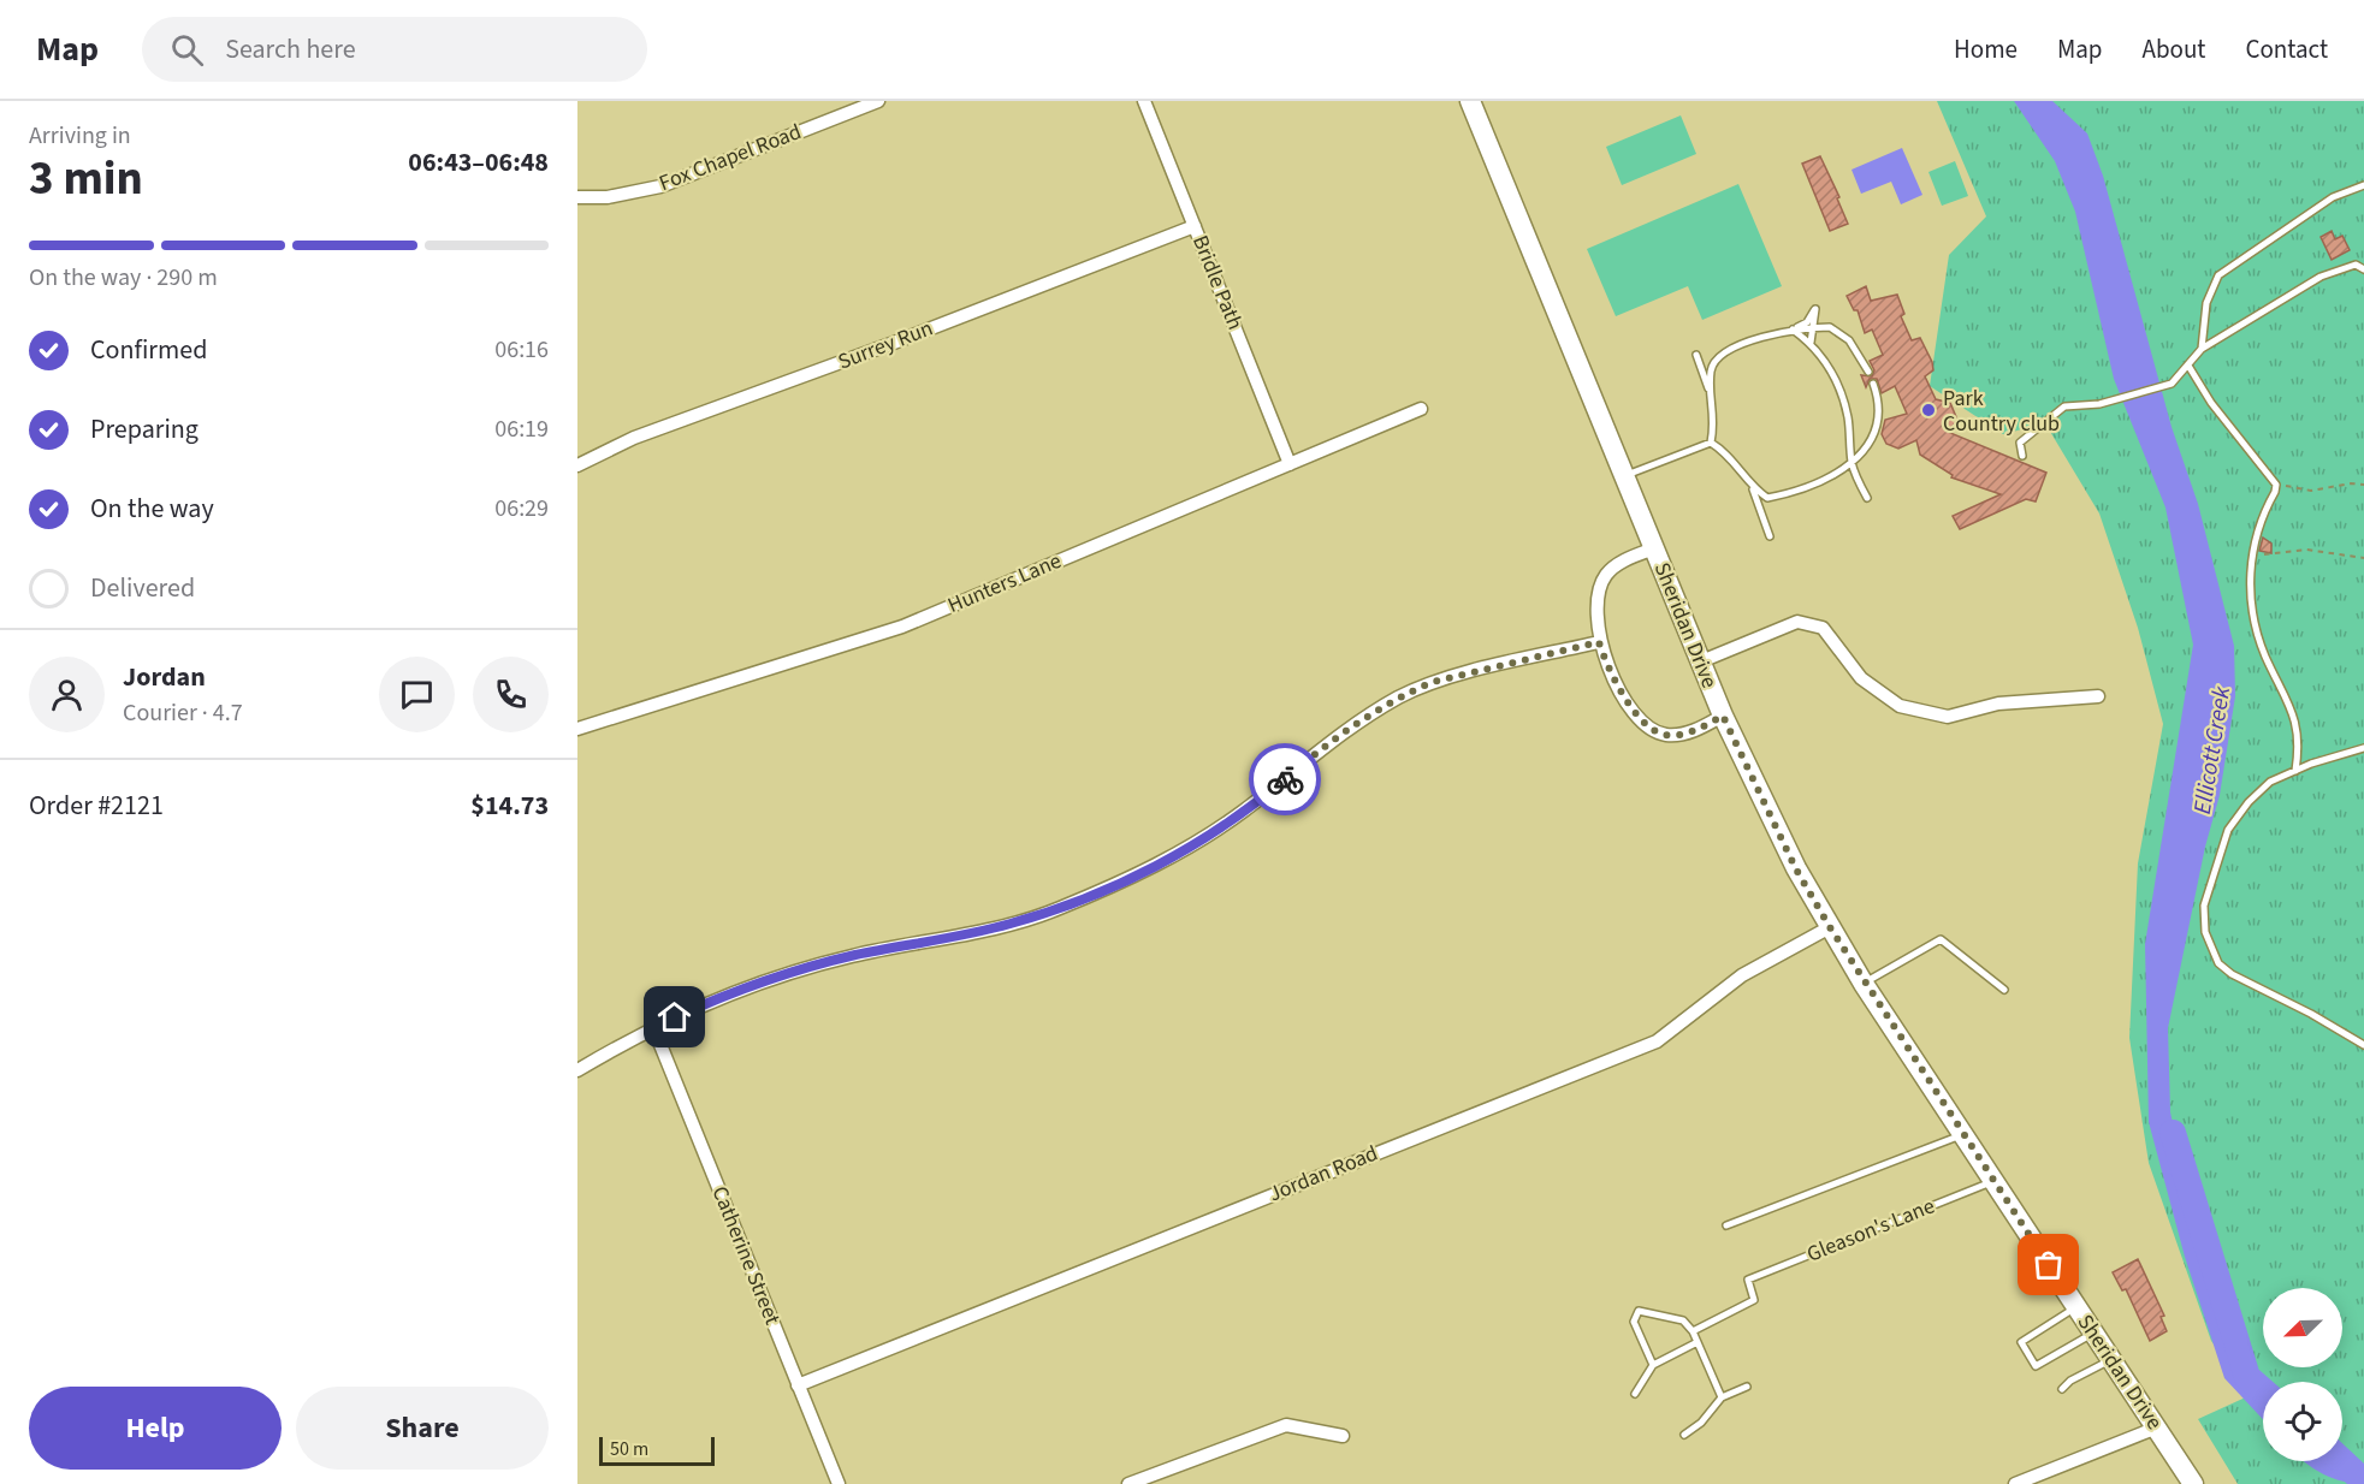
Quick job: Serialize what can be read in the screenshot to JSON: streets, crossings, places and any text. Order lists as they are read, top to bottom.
{
  "streets": {
    "main road": ["Sheridan Drive"],
    "street": [
      "Fox Chapel Road",
      "Bridle Path",
      "Surrey Run",
      "Hunters Lane",
      "Jordan Road",
      "Catherine Street"
    ],
    "lane": ["Gleason's Lane"]
  },
  "crossings": [
    ["Bridle Path", "Surrey Run"],
    ["Bridle Path", "Hunters Lane"],
    ["Sheridan Drive", "Jordan Road"],
    ["Sheridan Drive", "Gleason's Lane"],
    ["Jordan Road", "Catherine Street"]
  ],
  "water": ["Ellicott Creek"],
  "places": ["Park Country club"],
  "scale_bar": "50 m",
  "north": "bottom left",
  "page": {
    "header": "Map",
    "search": "Search here",
    "nav": [
      "Home",
      "Map",
      "About",
      "Contact"
    ],
    "heading": ["3 min", "Arriving in", "06:43–06:48"],
    "panel": [
      "Jordan",
      "Courier · 4.7",
      "Order #2121",
      "$14.73"
    ],
    "bar": "On the way · 290 m",
    "list": [
      ["Confirmed", "06:16"],
      ["Preparing", "06:19"],
      ["On the way", "06:29"],
      "Delivered"
    ],
    "buttons": ["Help", "Share"],
    "scale": "50 m"
  }
}
